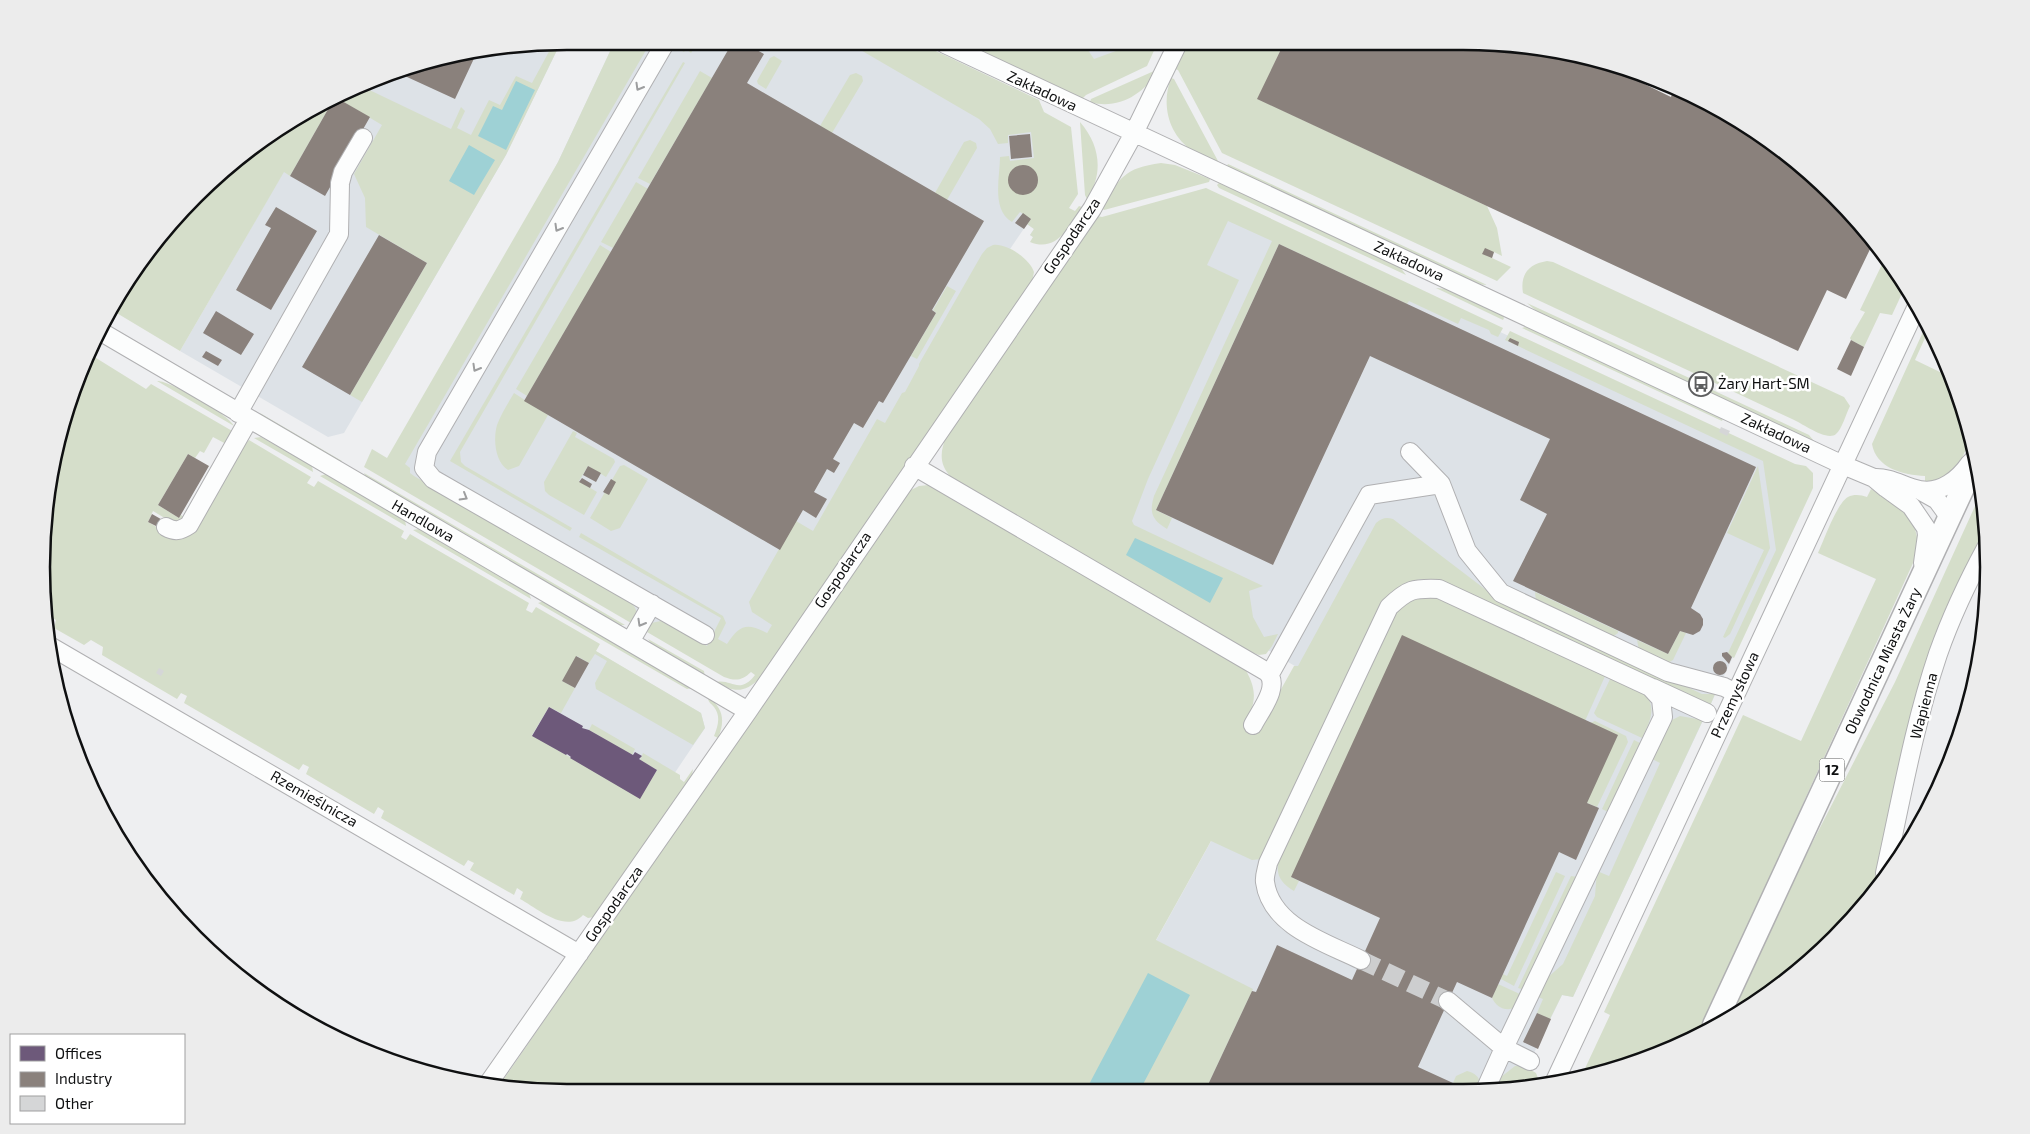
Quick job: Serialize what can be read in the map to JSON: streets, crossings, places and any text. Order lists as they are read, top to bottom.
{
  "streets": {
    "main road": ["Obwodnica Miasta Żary", "12"],
    "street": [
      "Zakładowa",
      "Gospodarcza",
      "Handlowa",
      "Przemysłowa",
      "Wapienna",
      "Rzemieślnicza"
    ]
  },
  "crossings": [
    ["Zakładowa", "Gospodarcza"],
    ["Zakładowa", "Obwodnica Miasta Żary"],
    ["Zakładowa", "Przemysłowa"],
    ["Gospodarcza", "Handlowa"],
    ["Gospodarcza", "Rzemieślnicza"]
  ],
  "places": {
    "bus stop": ["Żary Hart-SM"]
  },
  "legend": ["Offices", "Industry", "Other"]
}
